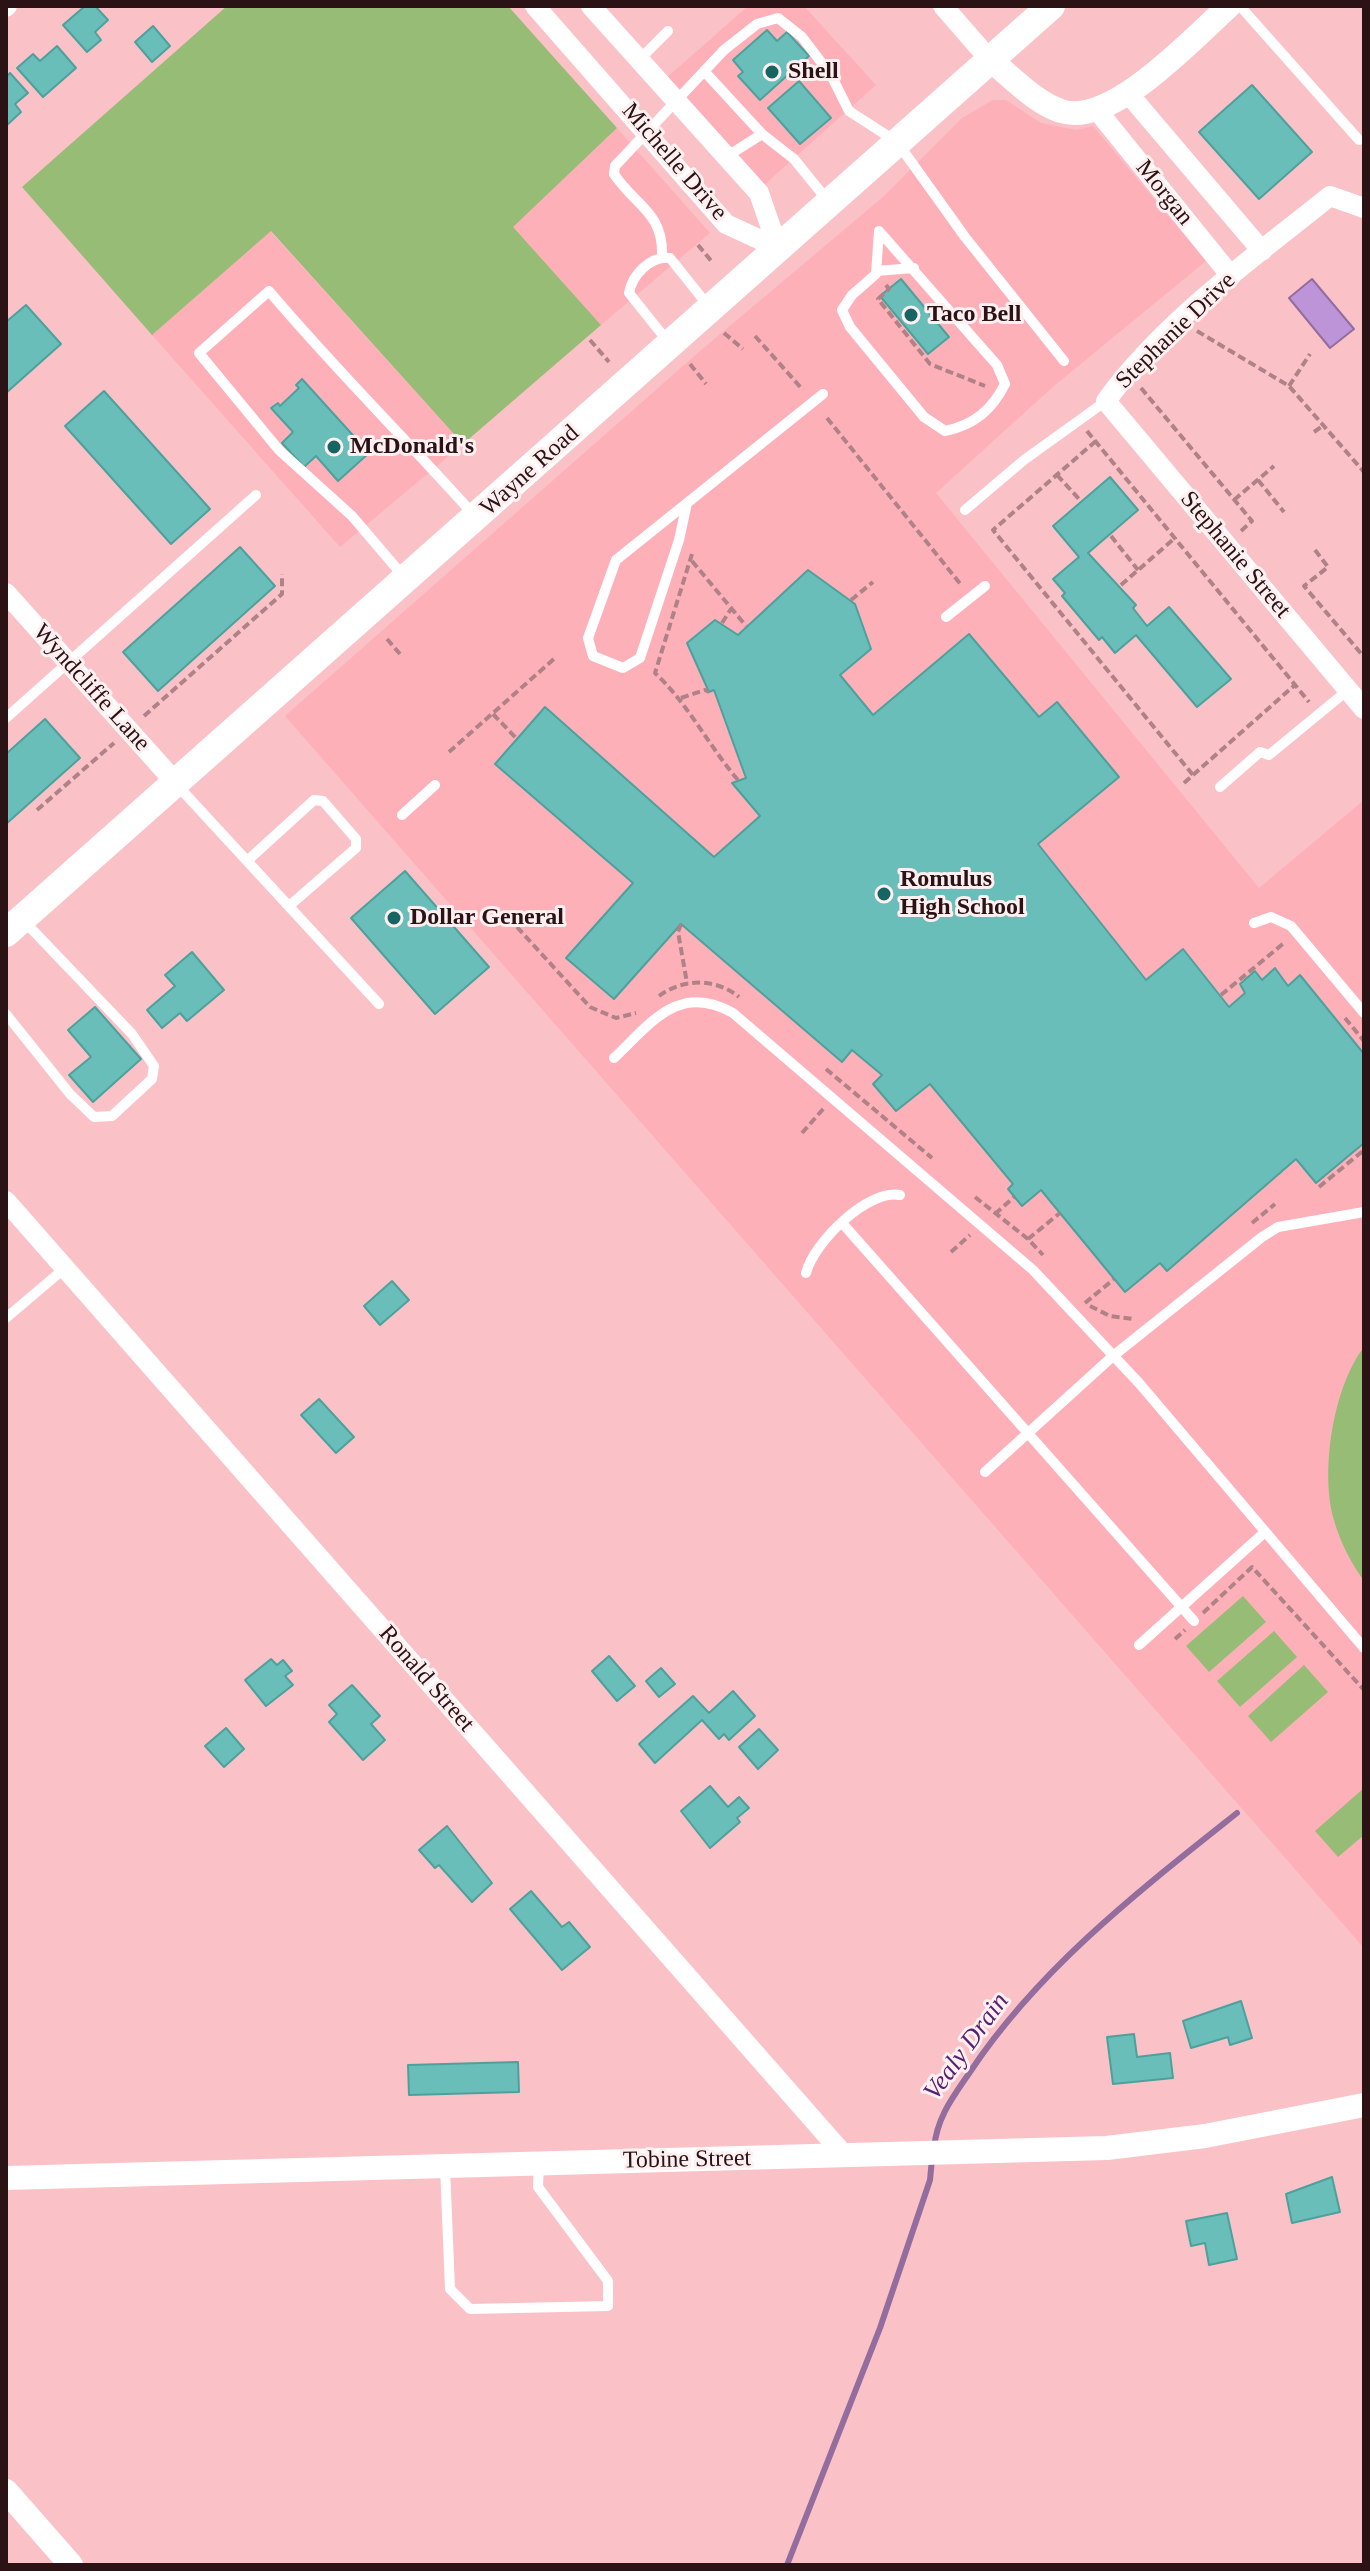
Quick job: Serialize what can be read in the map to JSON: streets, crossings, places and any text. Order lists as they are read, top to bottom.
{
  "streets": {
    "main road": ["Wayne Road"],
    "street": [
      "Michelle Drive",
      "Morgan",
      "Stephanie Drive",
      "Stephanie Street",
      "Wyndcliffe Lane",
      "Ronald Street",
      "Tobine Street"
    ]
  },
  "crossings": [
    ["Michelle Drive", "Wayne Road"],
    ["Morgan", "Stephanie Drive"],
    ["Stephanie Drive", "Stephanie Street"],
    ["Wayne Road", "Wyndcliffe Lane"],
    ["Ronald Street", "Tobine Street"]
  ],
  "water": ["Vealy Drain"],
  "places": [
    "Shell",
    "Taco Bell",
    "McDonald's",
    "Romulus High School",
    "Dollar General"
  ]
}
